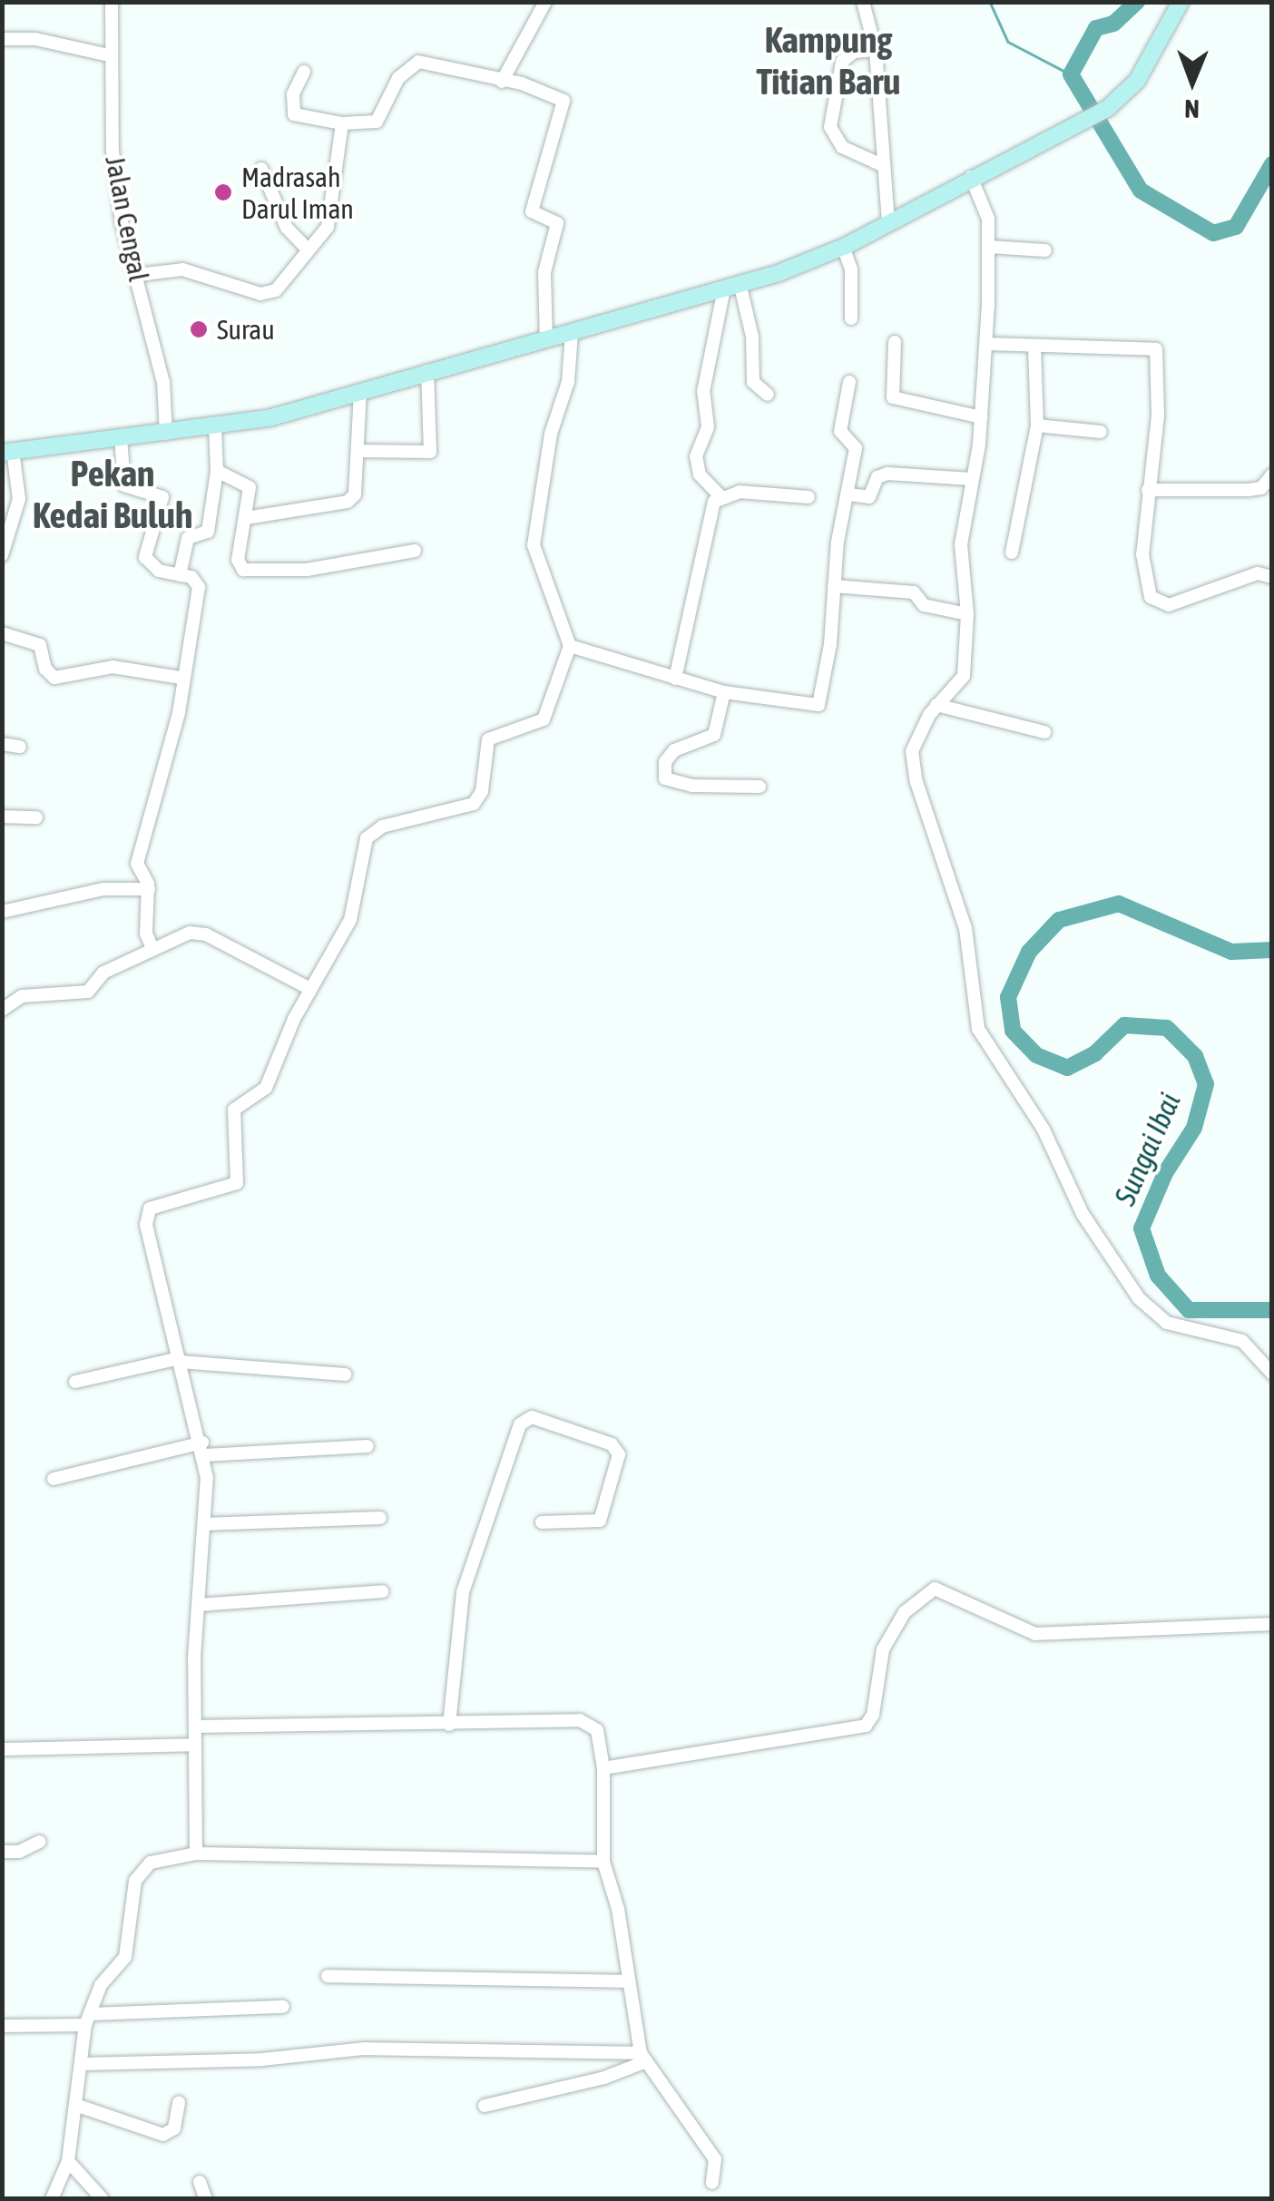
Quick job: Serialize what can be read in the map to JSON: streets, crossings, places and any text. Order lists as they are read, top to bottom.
{
  "streets": {
    "street": ["Jalan Cengal"]
  },
  "districts": ["Kampung Titian Baru", "Pekan Kedai Buluh"],
  "water": ["Sungai Ibai"],
  "places": ["Madrasah Darul Iman", "Surau"],
  "north": "bottom"
}
